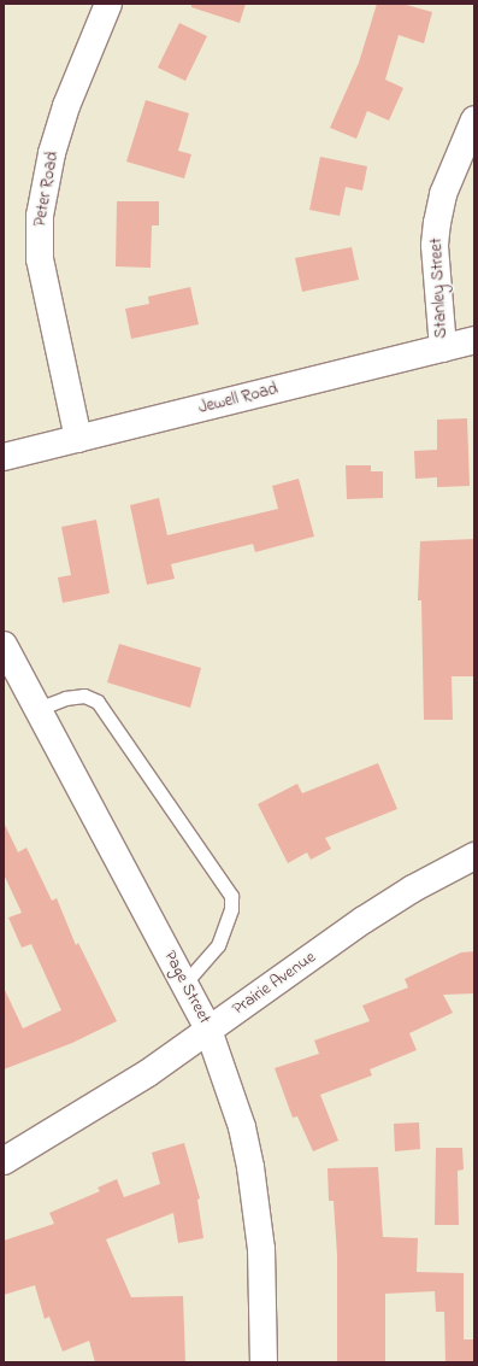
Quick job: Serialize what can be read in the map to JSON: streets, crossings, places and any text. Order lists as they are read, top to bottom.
{
  "streets": {
    "street": [
      "Peter Road",
      "Stanley Street",
      "Jewell Road",
      "Prairie Avenue",
      "Page Street"
    ]
  },
  "crossings": [
    ["Peter Road", "Jewell Road"],
    ["Stanley Street", "Jewell Road"],
    ["Prairie Avenue", "Page Street"]
  ]
}
